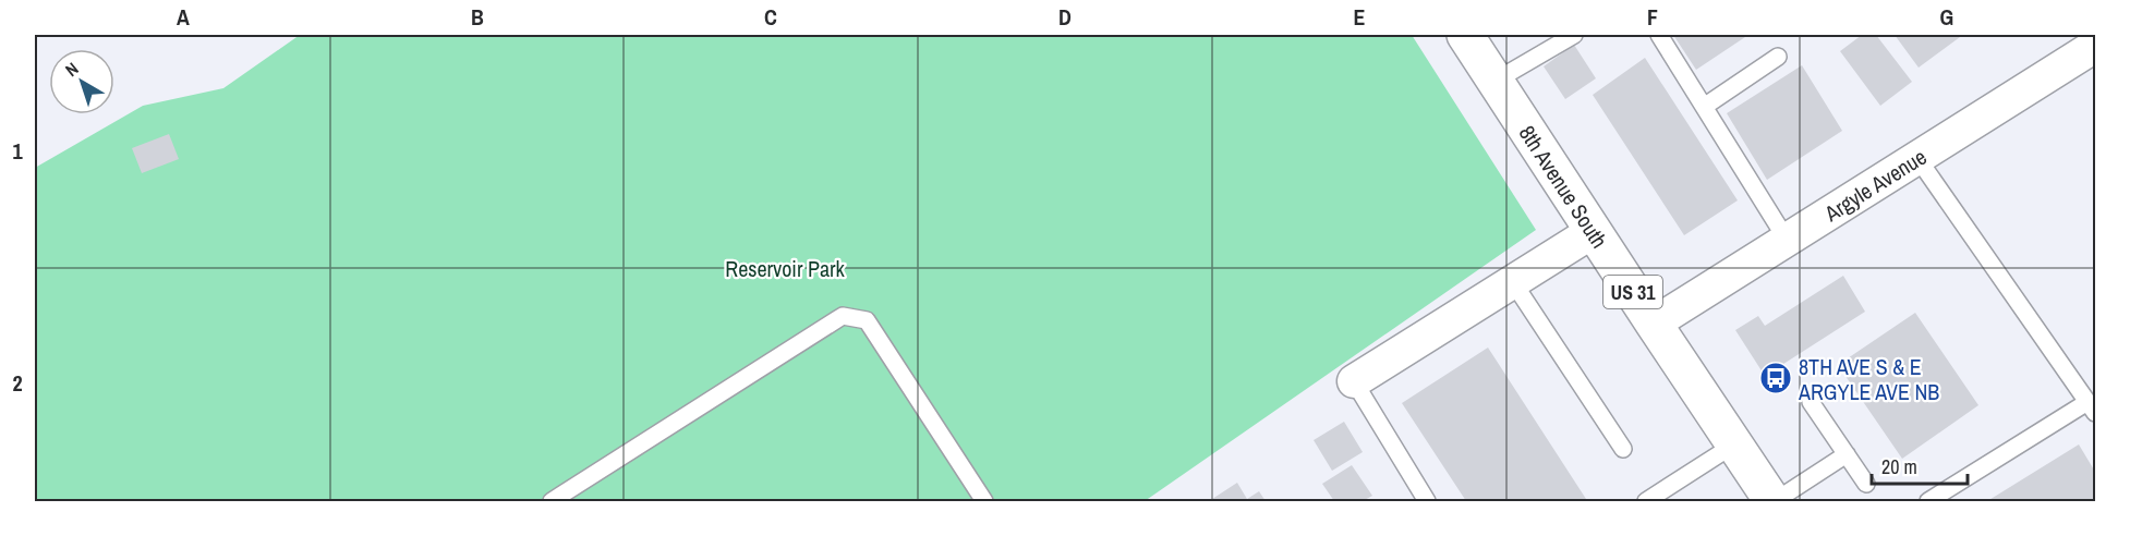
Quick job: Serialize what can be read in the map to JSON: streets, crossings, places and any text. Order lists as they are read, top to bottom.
{
  "streets": {
    "main road": ["8th Avenue South", "US 31"],
    "street": ["Argyle Avenue"]
  },
  "crossings": [
    ["Argyle Avenue", "8th Avenue South"]
  ],
  "parks": ["Reservoir Park"],
  "places": {
    "bus stop": ["8TH AVE S & E ARGYLE AVE NB"]
  },
  "scale_bar": "20 m",
  "north": "top left",
  "grid": {
    "columns": [
      "A",
      "B",
      "C",
      "D",
      "E",
      "F",
      "G"
    ],
    "rows": ["1", "2"]
  }
}
